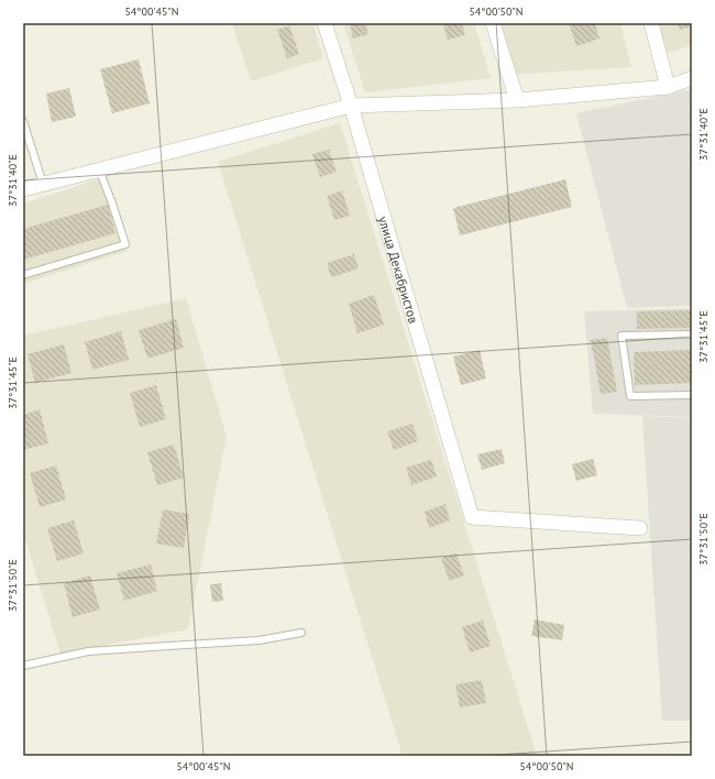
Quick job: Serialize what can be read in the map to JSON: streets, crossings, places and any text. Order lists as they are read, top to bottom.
{
  "streets": {
    "street": ["улица Декабристов"]
  },
  "coordinates": [
    "54°00'45\"N",
    "54°00'50\"N",
    "37°31'40\"E",
    "37°31'45\"E",
    "37°31'50\"E"
  ]
}
